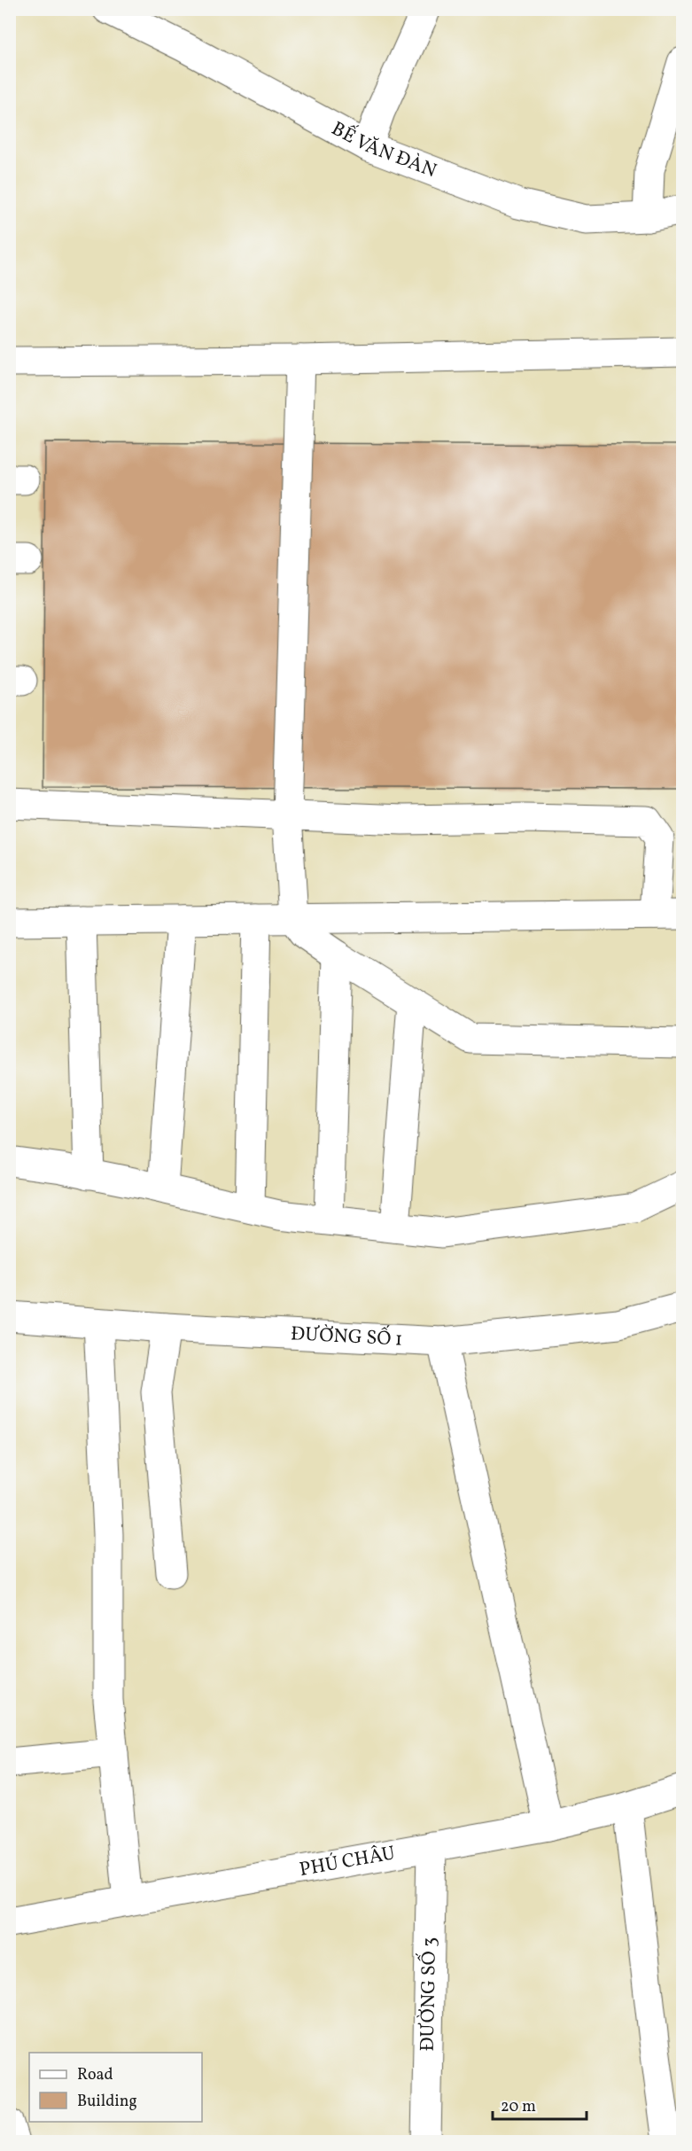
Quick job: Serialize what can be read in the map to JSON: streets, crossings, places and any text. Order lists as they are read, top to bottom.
{
  "streets": {
    "street": [
      "BẾ VĂN ĐÀN",
      "ĐƯỜNG SỐ 1",
      "PHÚ CHÂU",
      "ĐƯỜNG SỐ 3"
    ]
  },
  "crossings": [
    ["PHÚ CHÂU", "ĐƯỜNG SỐ 3"]
  ],
  "legend": ["Road", "Building"],
  "scale_bar": "20 m"
}
